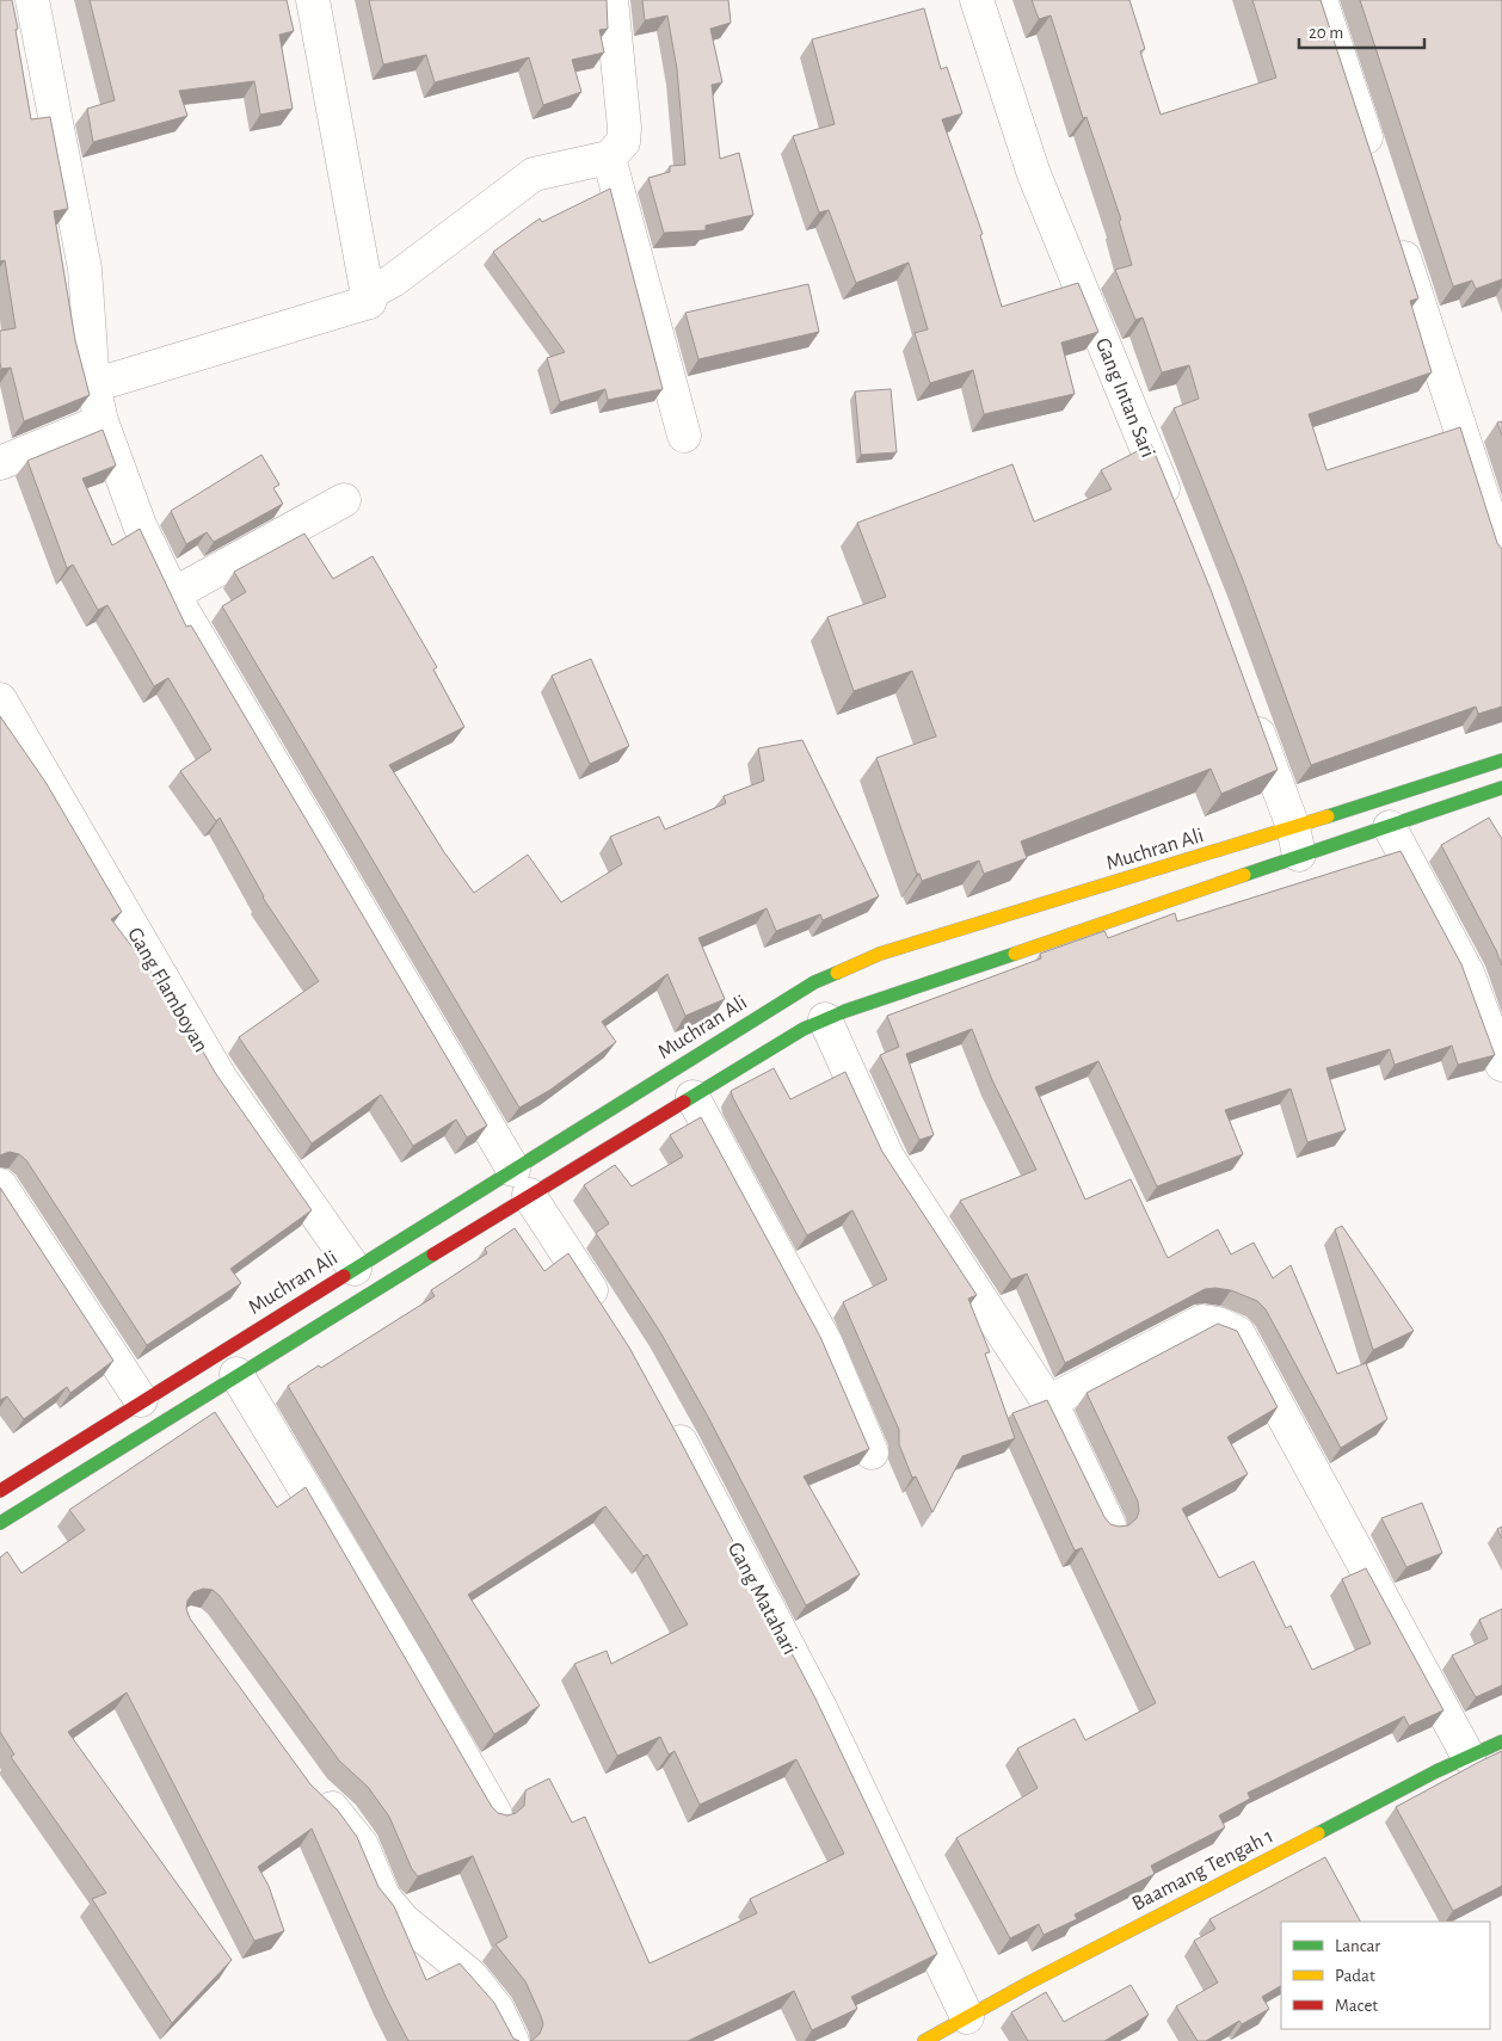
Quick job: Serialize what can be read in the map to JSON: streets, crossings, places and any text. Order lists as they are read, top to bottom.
{
  "streets": {
    "street": [
      "Gang Intan Sari",
      "Muchran Ali",
      "Gang Flamboyan",
      "Gang Matahari",
      "Baamang Tengah 1"
    ]
  },
  "crossings": [
    ["Muchran Ali", "Gang Flamboyan"],
    ["Gang Matahari", "Baamang Tengah 1"]
  ],
  "legend": ["Lancar", "Padat", "Macet"],
  "scale_bar": "20 m"
}
